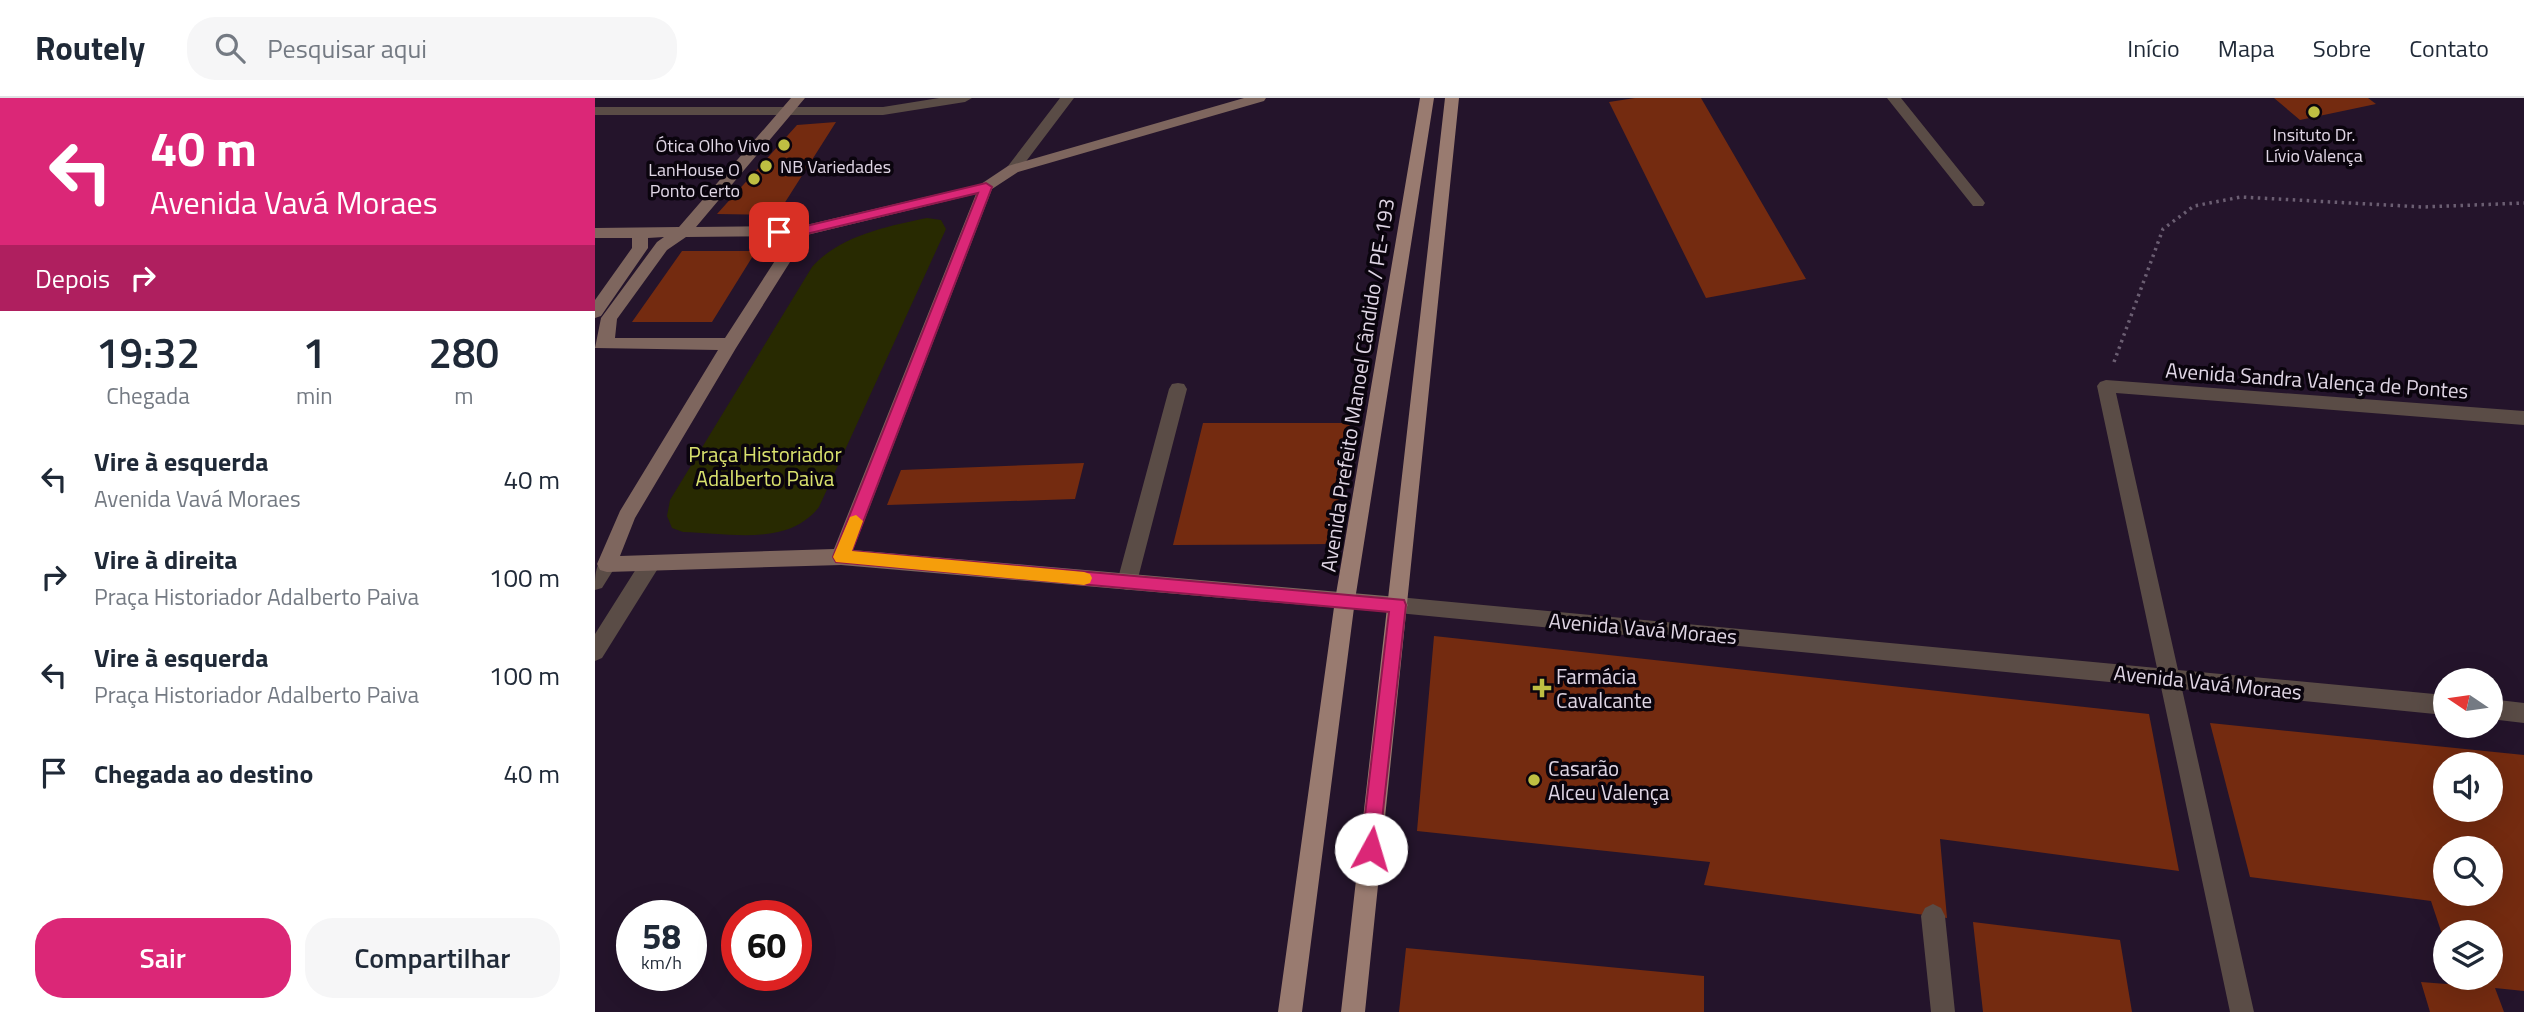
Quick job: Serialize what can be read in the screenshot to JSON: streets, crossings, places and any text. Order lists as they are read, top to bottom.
{
  "streets": {
    "main road": ["Avenida Prefeito Manoel Cândido / PE-193", "Avenida Vavá Moraes"],
    "street": ["Avenida Sandra Valença de Pontes"]
  },
  "crossings": [
    ["Avenida Prefeito Manoel Cândido / PE-193", "Avenida Vavá Moraes"]
  ],
  "parks": ["Praça Historiador Adalberto Paiva"],
  "places": {
    "other": [
      "Insituto Dr. Lívio Valença",
      "Ótica Olho Vivo",
      "NB Variedades",
      "LanHouse O Ponto Certo",
      "Casarão Alceu Valença"
    ],
    "health": ["Farmácia Cavalcante"]
  },
  "north": "left",
  "page": {
    "header": "Routely",
    "search": "Pesquisar aqui",
    "nav": [
      "Início",
      "Mapa",
      "Sobre",
      "Contato"
    ],
    "turn": ["40 m", "Avenida Vavá Moraes"],
    "then": "Depois",
    "eta": [
      "19:32",
      "Chegada",
      "1",
      "min",
      "280",
      "m"
    ],
    "list": [
      {
        "name": "Vire à esquerda",
        "note": "Avenida Vavá Moraes",
        "value": "40 m"
      },
      {
        "name": "Vire à direita",
        "note": "Praça Historiador Adalberto Paiva",
        "value": "100 m"
      },
      {
        "name": "Vire à esquerda",
        "note": "Praça Historiador Adalberto Paiva",
        "value": "100 m"
      },
      {
        "name": "Chegada ao destino",
        "value": "40 m"
      }
    ],
    "speed": "58 km/h",
    "limit": "60",
    "buttons": ["Sair", "Compartilhar"]
  }
}
